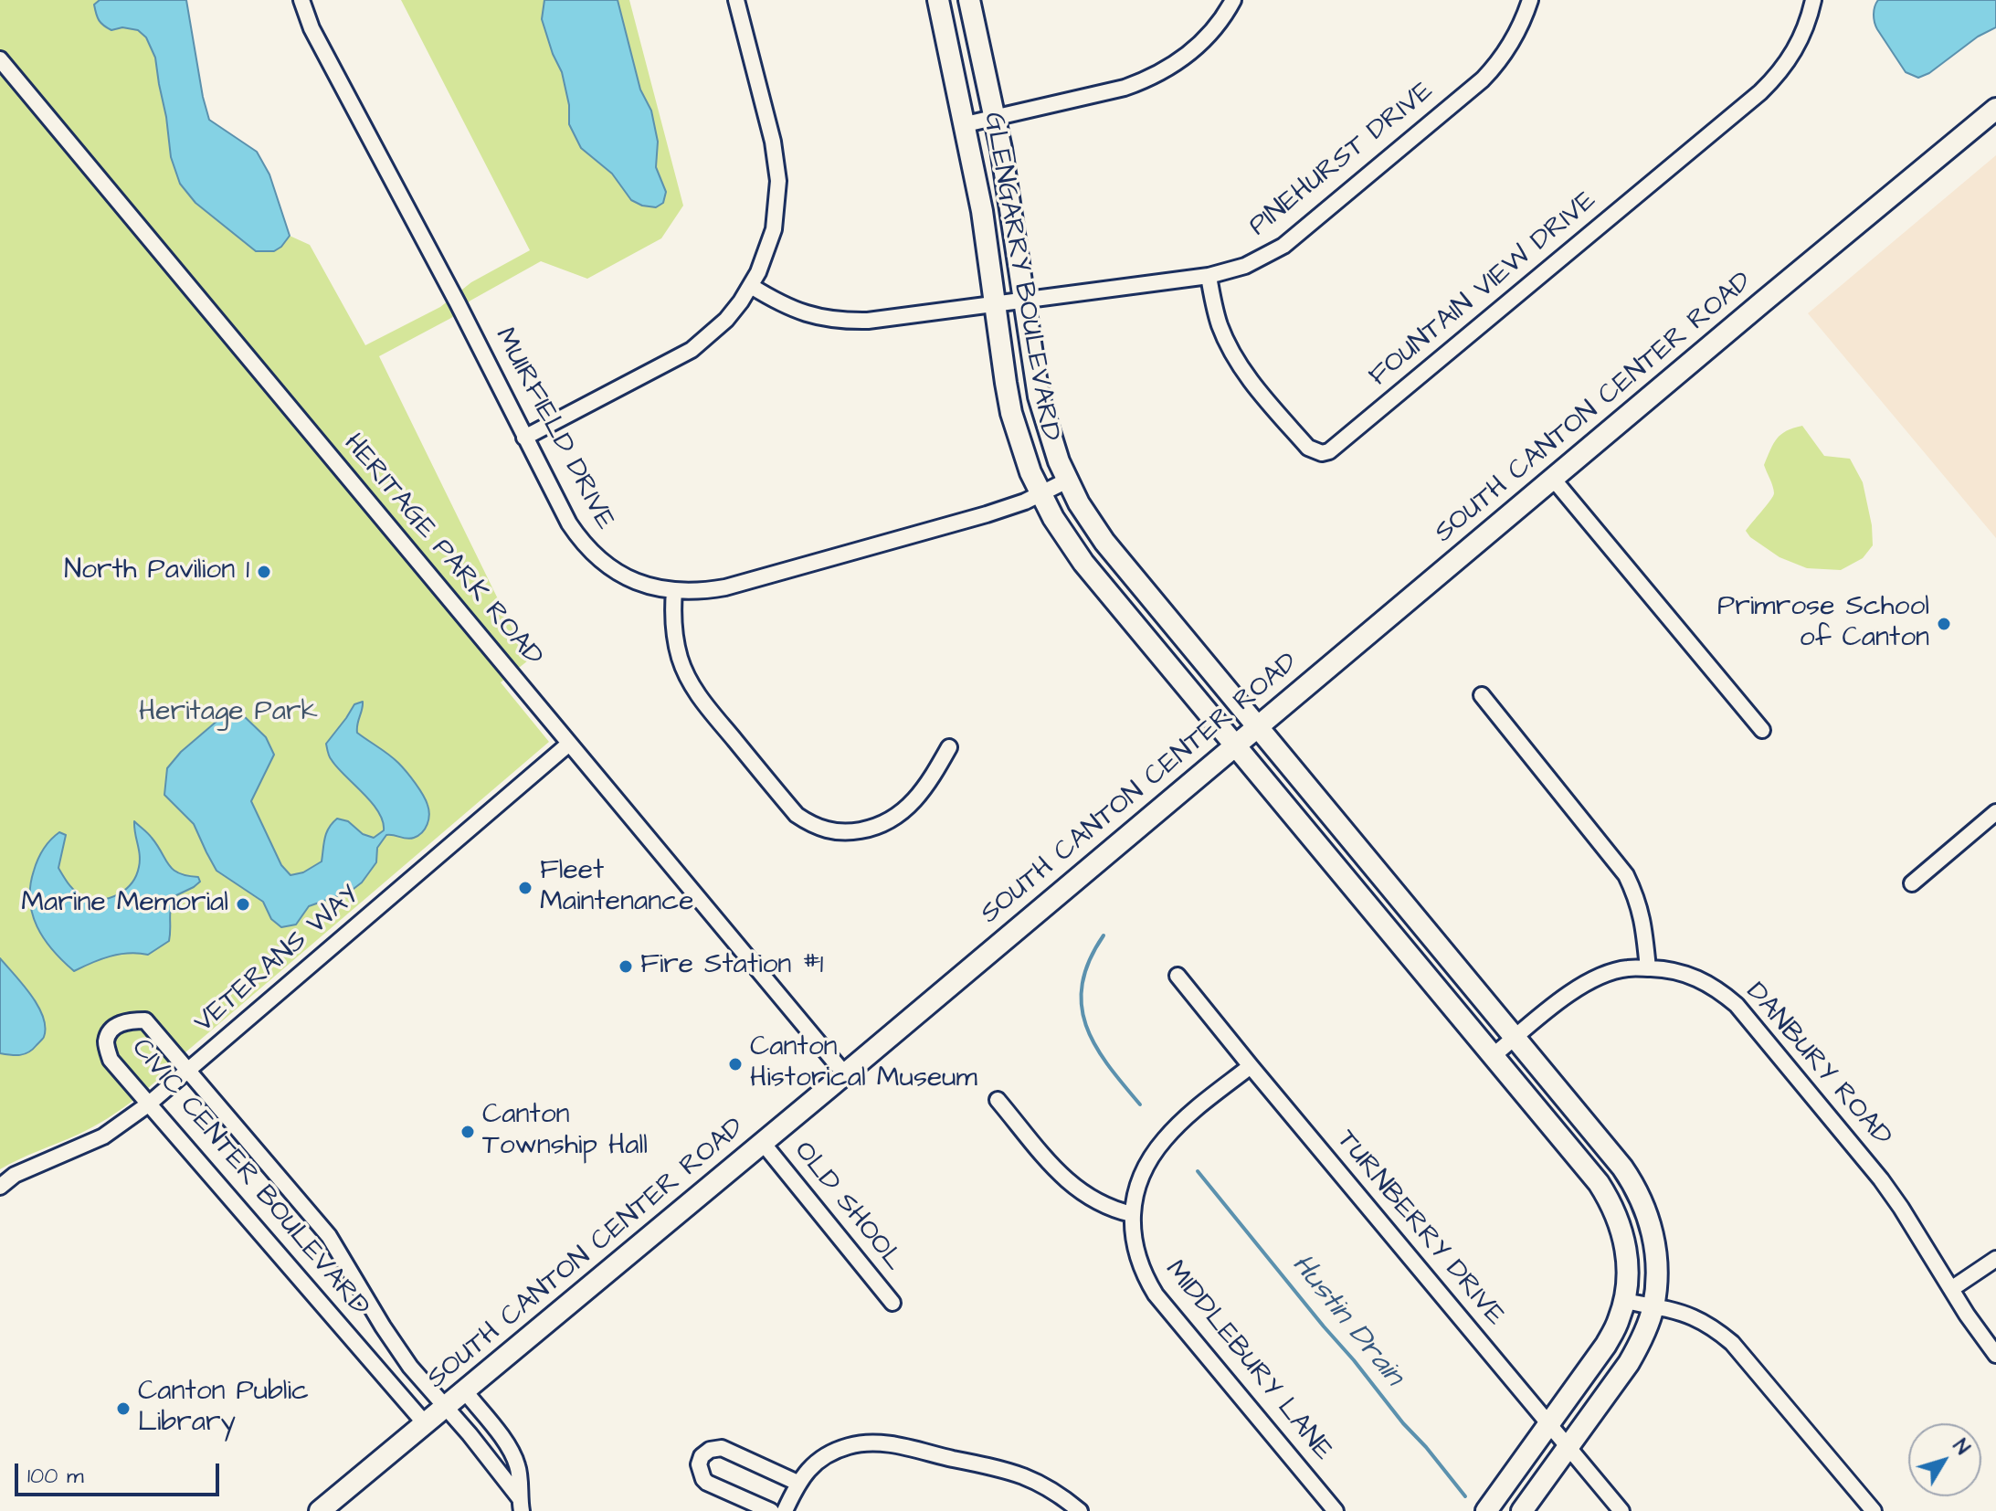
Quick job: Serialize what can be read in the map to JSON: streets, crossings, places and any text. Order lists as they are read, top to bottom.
{
  "streets": {
    "street": [
      "PINEHURST DRIVE",
      "GLENGARRY BOULEVARD",
      "FOUNTAIN VIEW DRIVE",
      "SOUTH CANTON CENTER ROAD",
      "MUIRFIELD DRIVE",
      "HERITAGE PARK ROAD",
      "VETERANS WAY",
      "DANBURY ROAD",
      "CIVIC CENTER BOULEVARD",
      "OLD SHOOL",
      "TURNBERRY DRIVE",
      "MIDDLEBURY LANE"
    ]
  },
  "crossings": [
    ["PINEHURST DRIVE", "GLENGARRY BOULEVARD"],
    ["PINEHURST DRIVE", "FOUNTAIN VIEW DRIVE"],
    ["GLENGARRY BOULEVARD", "SOUTH CANTON CENTER ROAD"],
    ["GLENGARRY BOULEVARD", "MUIRFIELD DRIVE"],
    ["GLENGARRY BOULEVARD", "DANBURY ROAD"],
    ["GLENGARRY BOULEVARD", "TURNBERRY DRIVE"],
    ["SOUTH CANTON CENTER ROAD", "HERITAGE PARK ROAD"],
    ["SOUTH CANTON CENTER ROAD", "CIVIC CENTER BOULEVARD"],
    ["SOUTH CANTON CENTER ROAD", "OLD SHOOL"],
    ["HERITAGE PARK ROAD", "VETERANS WAY"],
    ["VETERANS WAY", "CIVIC CENTER BOULEVARD"],
    ["TURNBERRY DRIVE", "MIDDLEBURY LANE"]
  ],
  "water": ["Hustin Drain"],
  "parks": ["Heritage Park"],
  "places": [
    "North Pavilion 1",
    "Primrose School of Canton",
    "Fleet Maintenance",
    "Marine Memorial",
    "Fire Station #1",
    "Canton Historical Museum",
    "Canton Township Hall",
    "Canton Public Library"
  ],
  "scale_bar": "100 m",
  "north": "top right"
}
